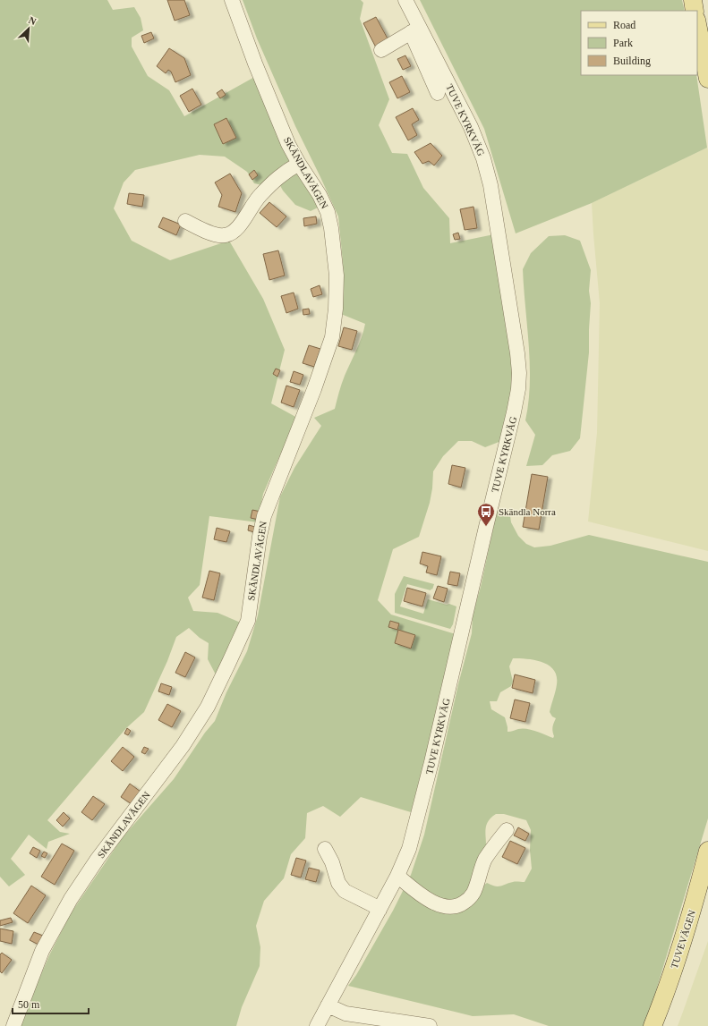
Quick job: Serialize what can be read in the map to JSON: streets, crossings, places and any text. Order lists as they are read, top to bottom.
{
  "streets": {
    "main road": ["TUVEVÄGEN"],
    "street": ["TUVE KYRKVÄG", "SKÄNDLAVÄGEN"]
  },
  "places": {
    "bus stop": ["Skändla Norra"]
  },
  "legend": ["Road", "Park", "Building"],
  "scale_bar": "50 m",
  "north": "top right"
}
